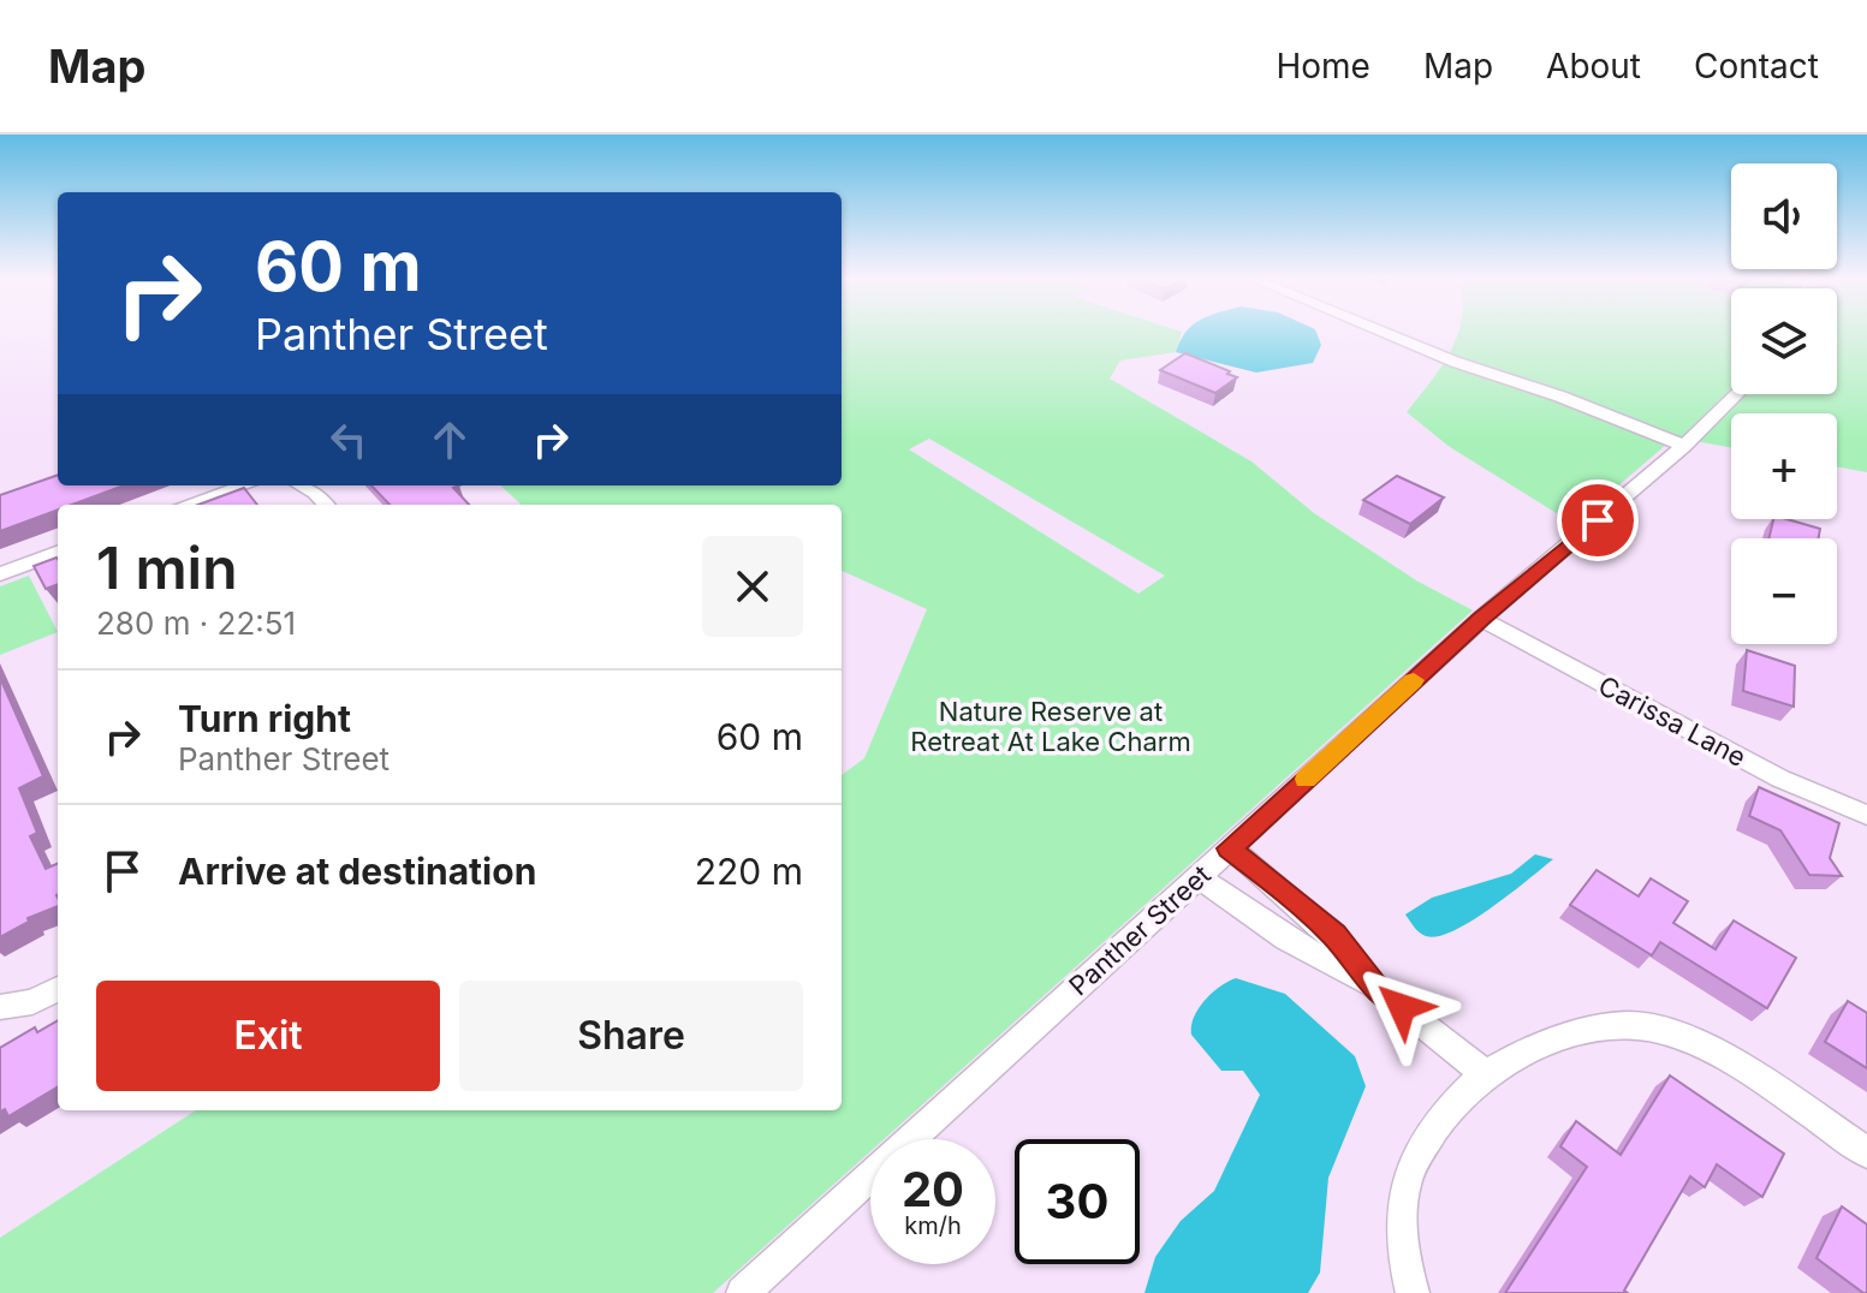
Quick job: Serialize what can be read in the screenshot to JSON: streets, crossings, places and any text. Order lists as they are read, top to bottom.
{
  "streets": {
    "street": ["Carissa Lane", "Panther Street"]
  },
  "crossings": [
    ["Carissa Lane", "Panther Street"]
  ],
  "parks": ["Nature Reserve at Retreat At Lake Charm"],
  "page": {
    "header": "Map",
    "nav": [
      "Home",
      "Map",
      "About",
      "Contact"
    ],
    "map_buttons": ["+", "−"],
    "turn": ["60 m", "Panther Street"],
    "heading": ["1 min", "280 m · 22:51"],
    "list": [
      {
        "name": "Turn right",
        "note": "Panther Street",
        "value": "60 m"
      },
      {
        "name": "Arrive at destination",
        "value": "220 m"
      }
    ],
    "buttons": ["Exit", "Share"],
    "speed": "20 km/h",
    "limit": "30"
  }
}
